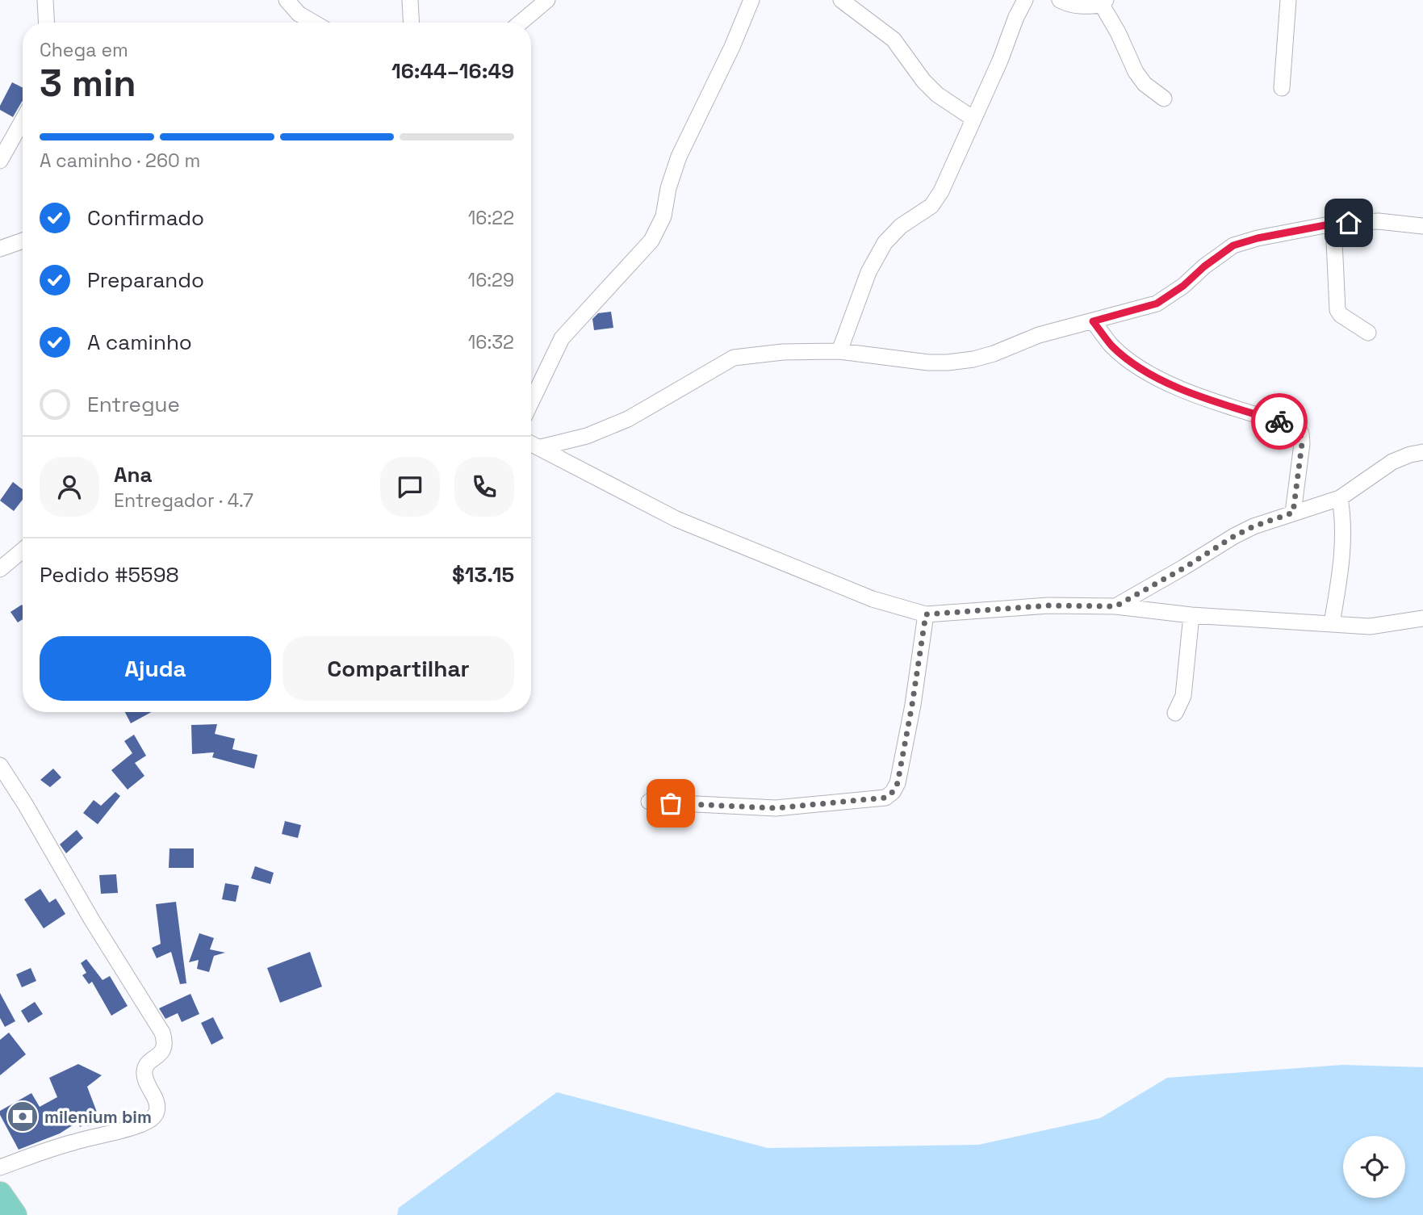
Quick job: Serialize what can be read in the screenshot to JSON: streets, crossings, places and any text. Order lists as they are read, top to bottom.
{
  "places": {
    "bank": ["milenium bim"]
  },
  "page": {
    "heading": ["3 min", "Chega em", "16:44–16:49"],
    "panel": [
      "Ana",
      "Entregador · 4.7",
      "Pedido #5598",
      "$13.15"
    ],
    "bar": "A caminho · 260 m",
    "list": [
      ["Confirmado", "16:22"],
      ["Preparando", "16:29"],
      ["A caminho", "16:32"],
      "Entregue"
    ],
    "buttons": ["Ajuda", "Compartilhar"]
  }
}
